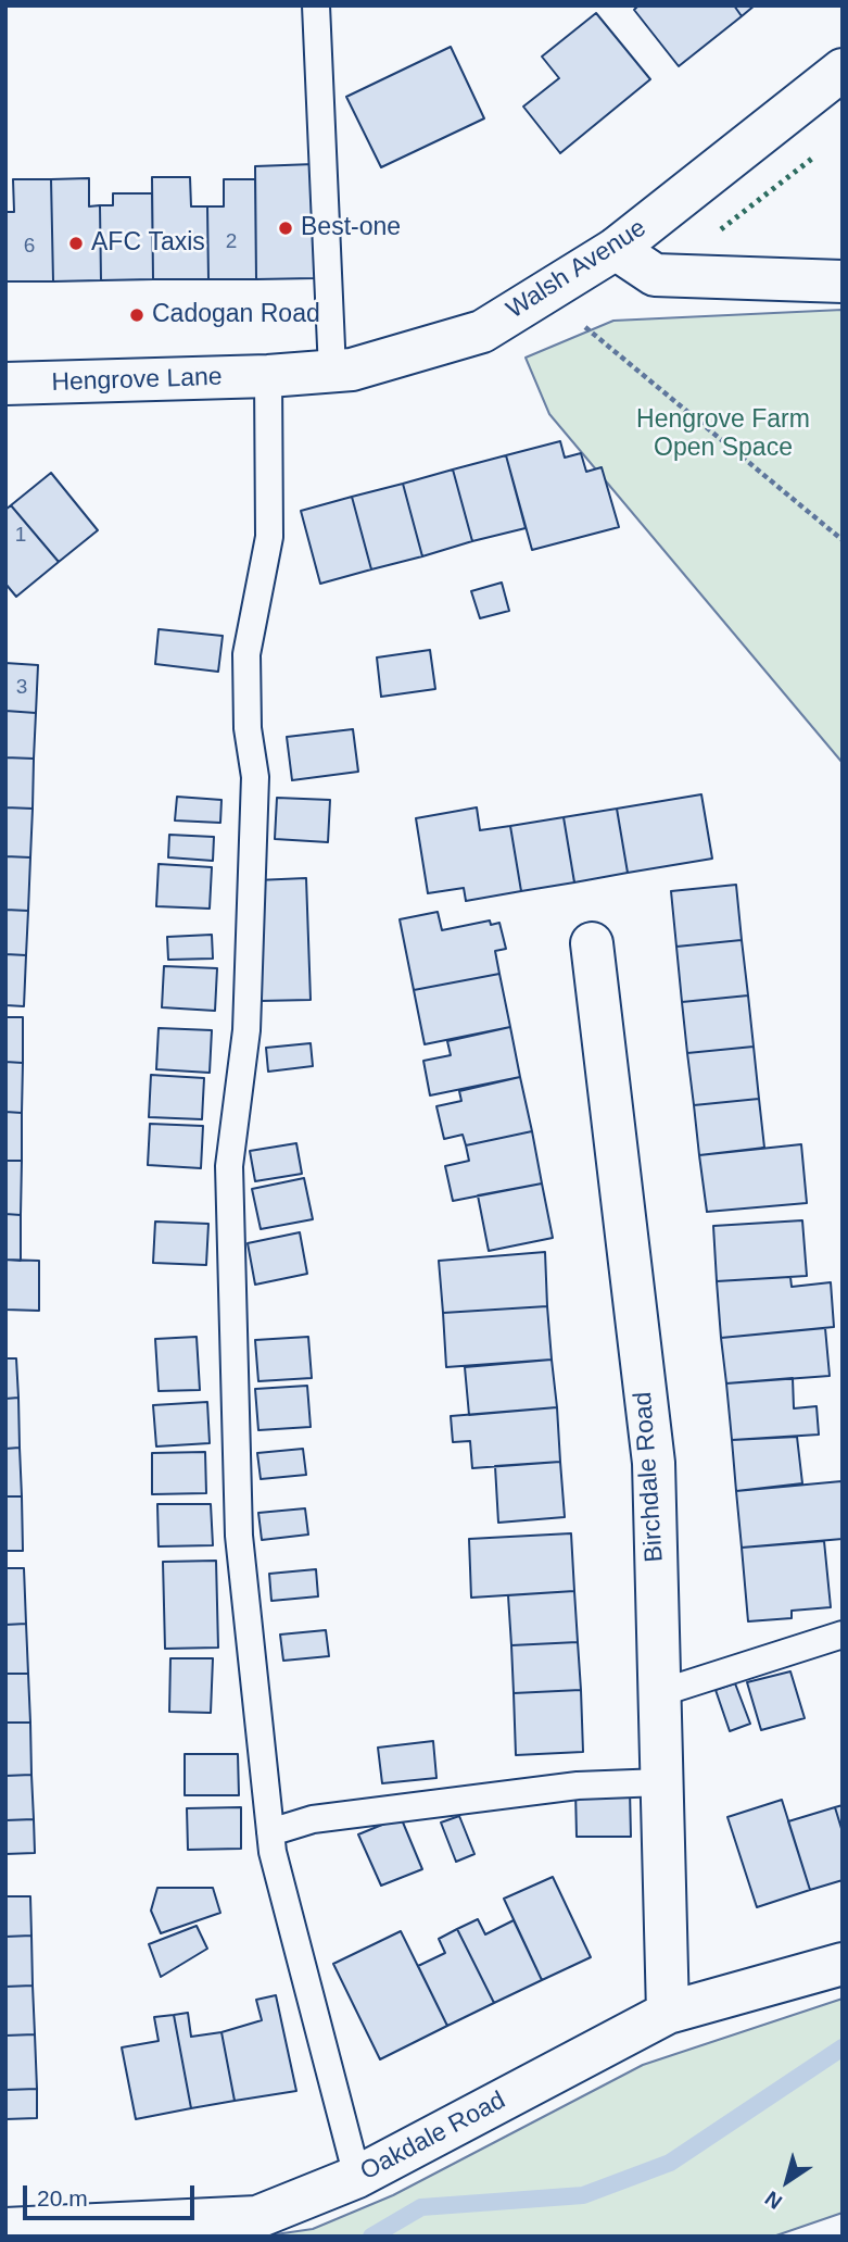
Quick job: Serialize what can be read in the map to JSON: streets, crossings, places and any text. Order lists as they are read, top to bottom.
{
  "streets": {
    "street": [
      "Walsh Avenue",
      "Hengrove Lane",
      "Birchdale Road",
      "Oakdale Road"
    ]
  },
  "crossings": [
    ["Walsh Avenue", "Hengrove Lane"],
    ["Birchdale Road", "Oakdale Road"]
  ],
  "parks": ["Hengrove Farm Open Space"],
  "places": ["Best-one", "AFC Taxis", "Cadogan Road"],
  "house_numbers": [
    "2",
    "6",
    "1",
    "3"
  ],
  "scale_bar": "20 m",
  "north": "bottom left"
}
